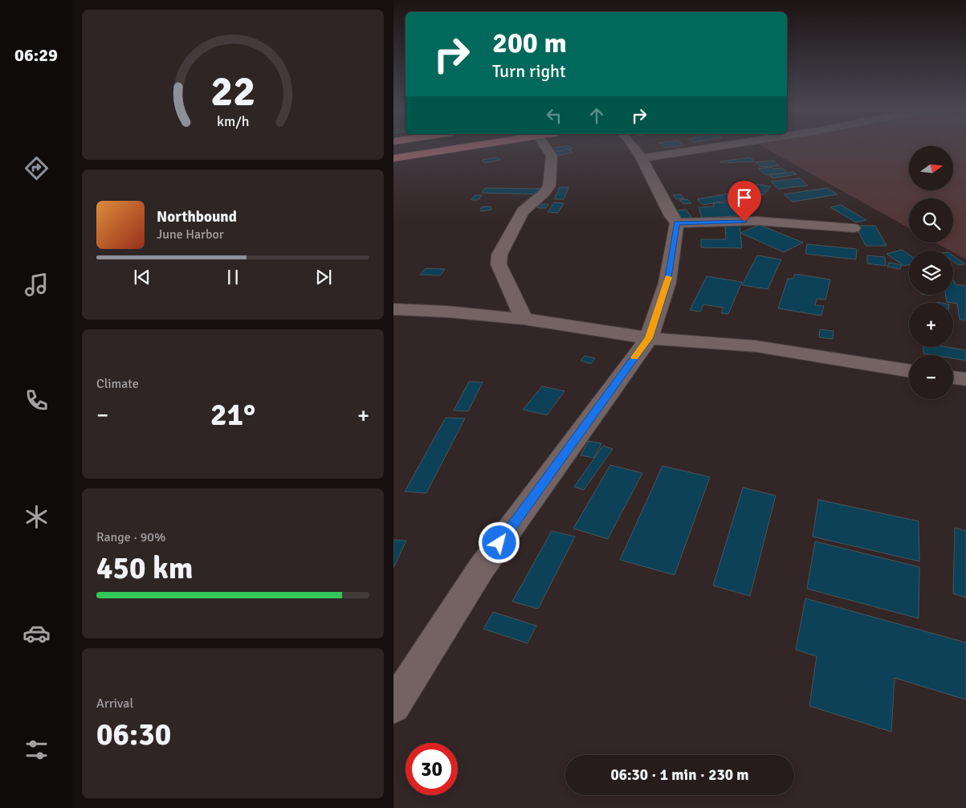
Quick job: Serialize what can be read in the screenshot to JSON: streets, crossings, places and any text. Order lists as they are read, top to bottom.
{
  "north": "right",
  "page": {
    "tabs": "06:29",
    "turn": ["200 m", "Turn right"],
    "map_buttons": ["+", "−"],
    "song": ["Northbound", "June Harbor"],
    "tile": [
      "Climate",
      ["Range · 90%", "450 km"],
      ["Arrival", "06:30"]
    ],
    "heat": ["−", "21°", "+"],
    "limit": "30",
    "trip": "06:30 · 1 min · 230 m",
    "gauge": ["22", "km/h"]
  }
}
